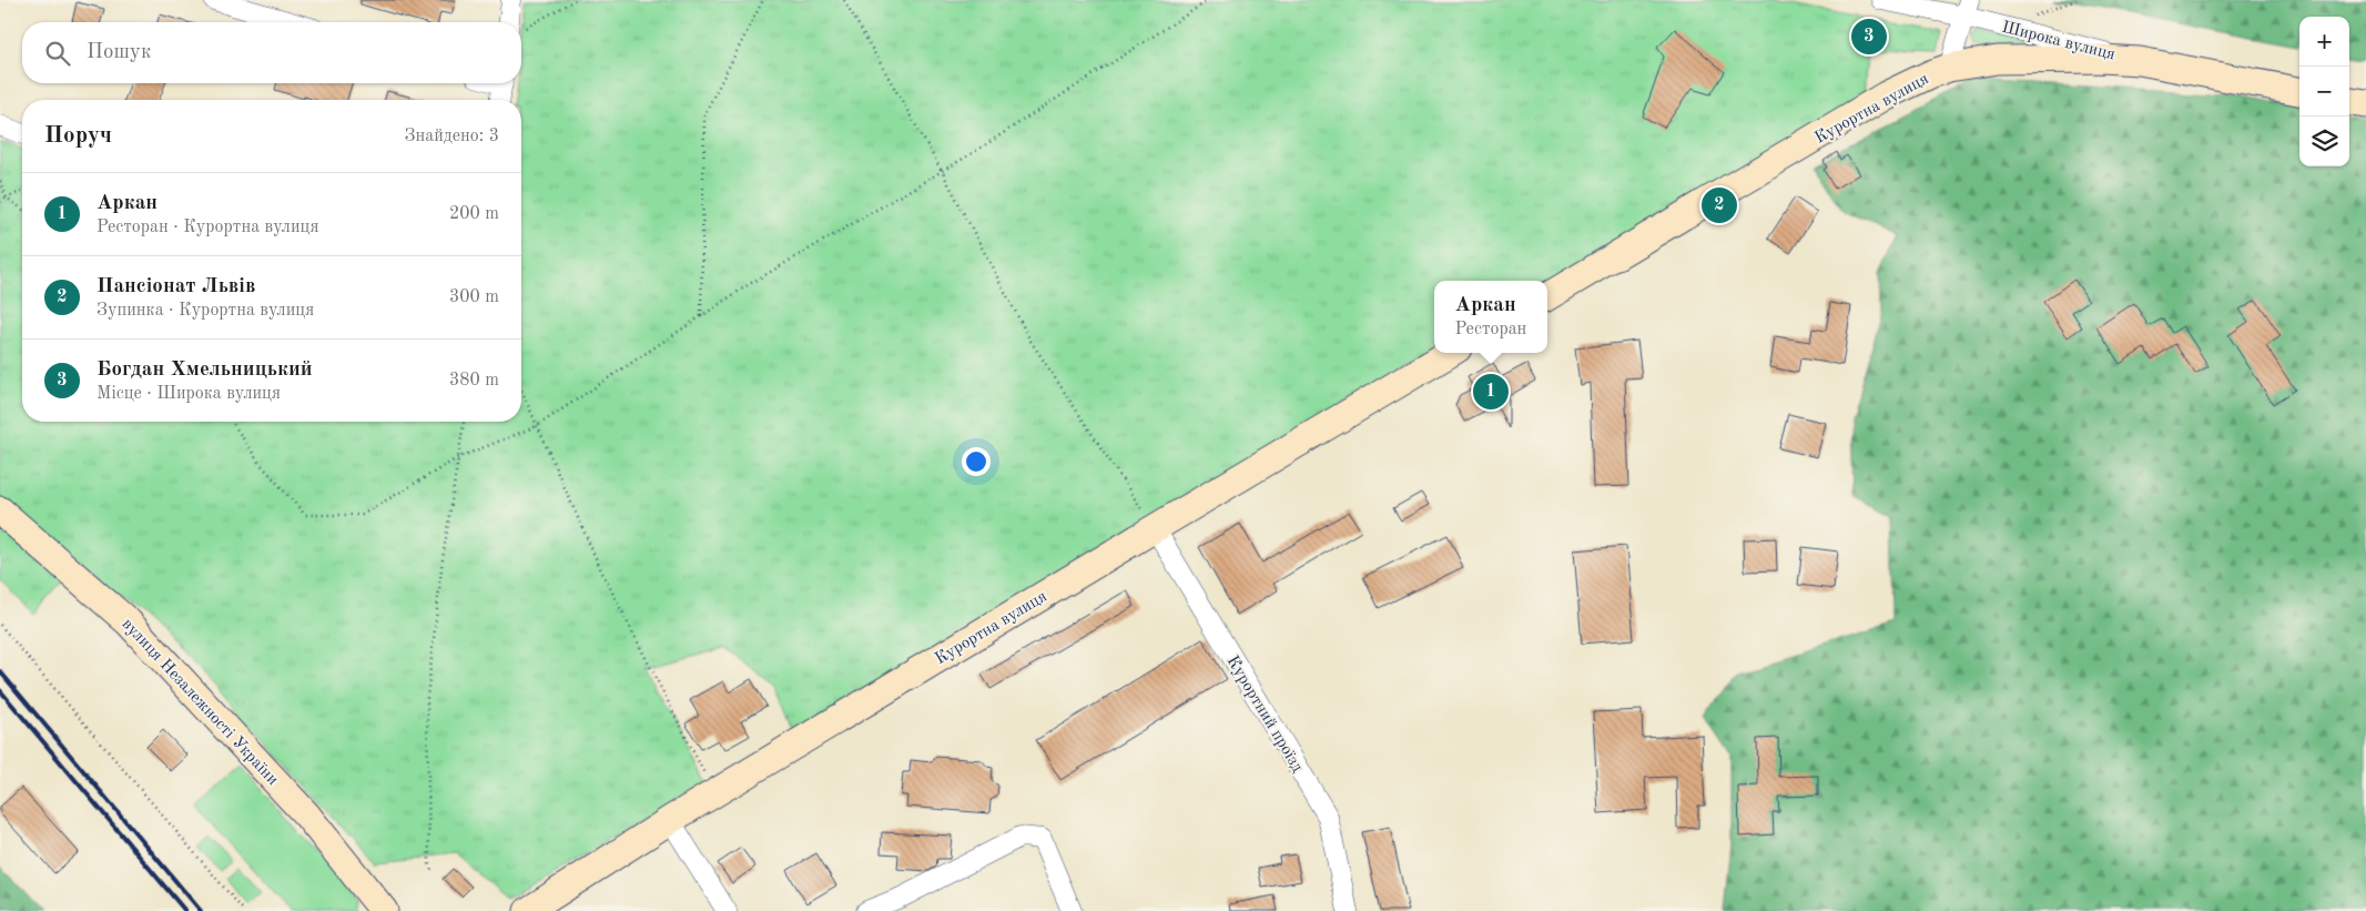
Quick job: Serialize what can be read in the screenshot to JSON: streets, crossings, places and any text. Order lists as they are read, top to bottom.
{
  "streets": {
    "main road": ["Курортна вулиця", "вулиця Незалежності України"],
    "street": ["Широка вулиця", "Курортний проїзд"]
  },
  "crossings": [
    ["Широка вулиця", "Курортна вулиця"],
    ["Курортна вулиця", "Курортний проїзд"]
  ],
  "page": {
    "map_buttons": ["+", "−"],
    "pins": ["3", "2", "1"],
    "search": "Пошук",
    "heading": ["Поруч", "Знайдено: 3"],
    "list": [
      {
        "mark": "1",
        "name": "Аркан",
        "note": "Ресторан · Курортна вулиця",
        "value": "200 m"
      },
      {
        "mark": "2",
        "name": "Пансіонат Львів",
        "note": "Зупинка · Курортна вулиця",
        "value": "300 m"
      },
      {
        "mark": "3",
        "name": "Богдан Хмельницький",
        "note": "Місце · Широка вулиця",
        "value": "380 m"
      }
    ],
    "popup": ["Аркан", "Ресторан"]
  }
}
